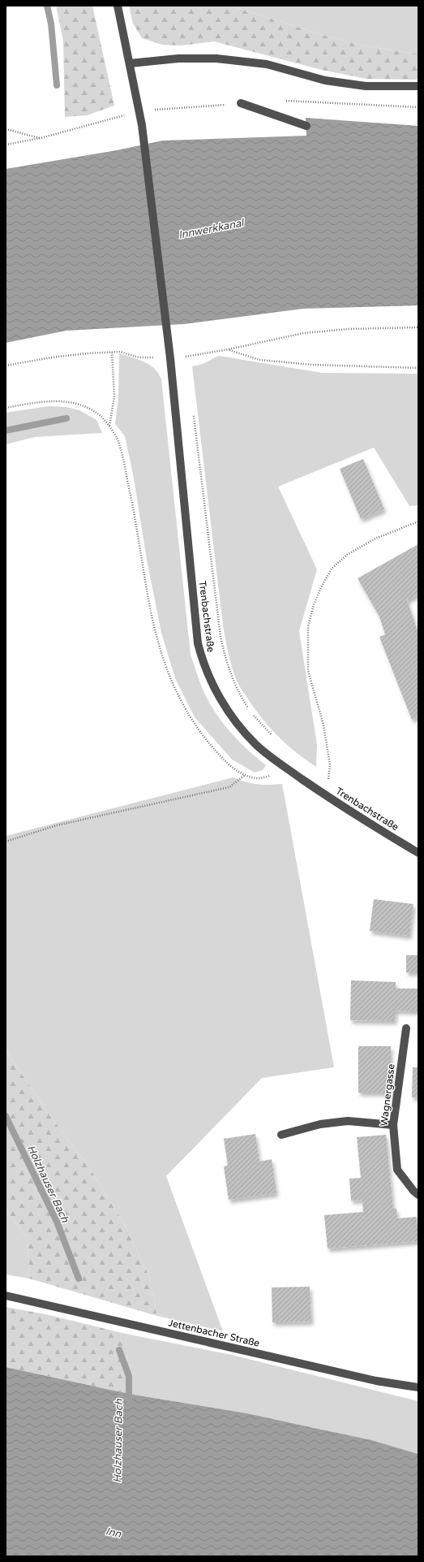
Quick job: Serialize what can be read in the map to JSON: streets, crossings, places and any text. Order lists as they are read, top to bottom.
{
  "streets": {
    "street": ["Trenbachstraße", "Wagnergasse", "Jettenbacher Straße"]
  },
  "water": ["Innwerkkanal", "Holzhauser Bach", "Inn"]
}
